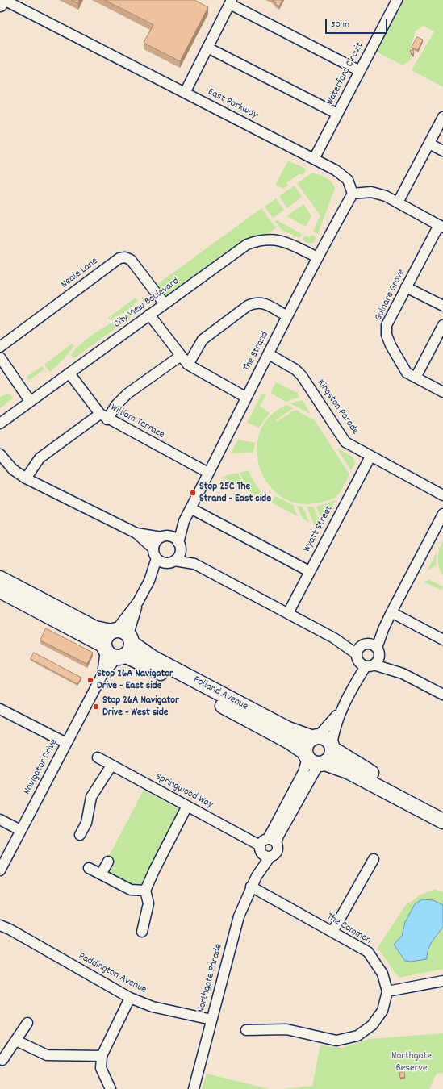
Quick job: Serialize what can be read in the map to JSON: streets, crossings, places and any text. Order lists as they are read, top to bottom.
{
  "streets": {
    "street": [
      "Waterford Circuit",
      "East Parkway",
      "Neale Lane",
      "Gulnare Grove",
      "City View Boulevard",
      "The Strand",
      "Kingston Parade",
      "William Terrace",
      "Wyatt Street",
      "Folland Avenue",
      "Navigator Drive",
      "Springwood Way",
      "The Common",
      "Paddington Avenue",
      "Northgate Parade"
    ]
  },
  "crossings": [
    ["Waterford Circuit", "East Parkway"],
    ["East Parkway", "The Strand"],
    ["Neale Lane", "City View Boulevard"],
    ["City View Boulevard", "The Strand"],
    ["City View Boulevard", "William Terrace"],
    ["The Strand", "Kingston Parade"],
    ["The Strand", "William Terrace"],
    ["Kingston Parade", "Wyatt Street"],
    ["Folland Avenue", "Navigator Drive"],
    ["Springwood Way", "Northgate Parade"],
    ["The Common", "Northgate Parade"],
    ["Paddington Avenue", "Northgate Parade"]
  ],
  "parks": ["Northgate Reserve"],
  "places": ["Stop 25C The Strand - East side", "Stop 26A Navigator Drive - East side", "Stop 26A Navigator Drive - West side"],
  "scale_bar": "50 m"
}
